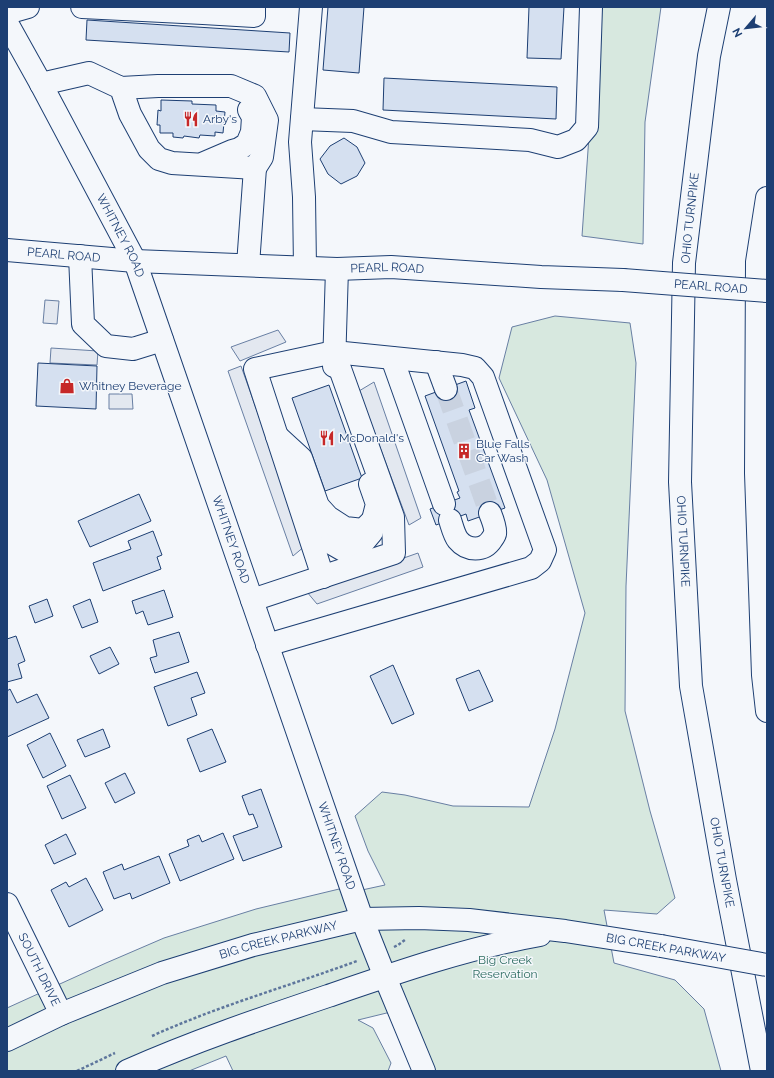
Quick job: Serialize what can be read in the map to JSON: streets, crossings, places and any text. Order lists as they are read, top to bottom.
{
  "streets": {
    "main road": [
      "OHIO TURNPIKE",
      "WHITNEY ROAD",
      "PEARL ROAD",
      "BIG CREEK PARKWAY",
      "SOUTH DRIVE"
    ]
  },
  "crossings": [
    ["WHITNEY ROAD", "PEARL ROAD"],
    ["WHITNEY ROAD", "BIG CREEK PARKWAY"],
    ["BIG CREEK PARKWAY", "SOUTH DRIVE"]
  ],
  "parks": ["Big Creek Reservation"],
  "places": {
    "restaurant": ["Arby's", "McDonald's"],
    "shop": ["Whitney Beverage"],
    "building": ["Blue Falls Car Wash"]
  },
  "north": "bottom left"
}
